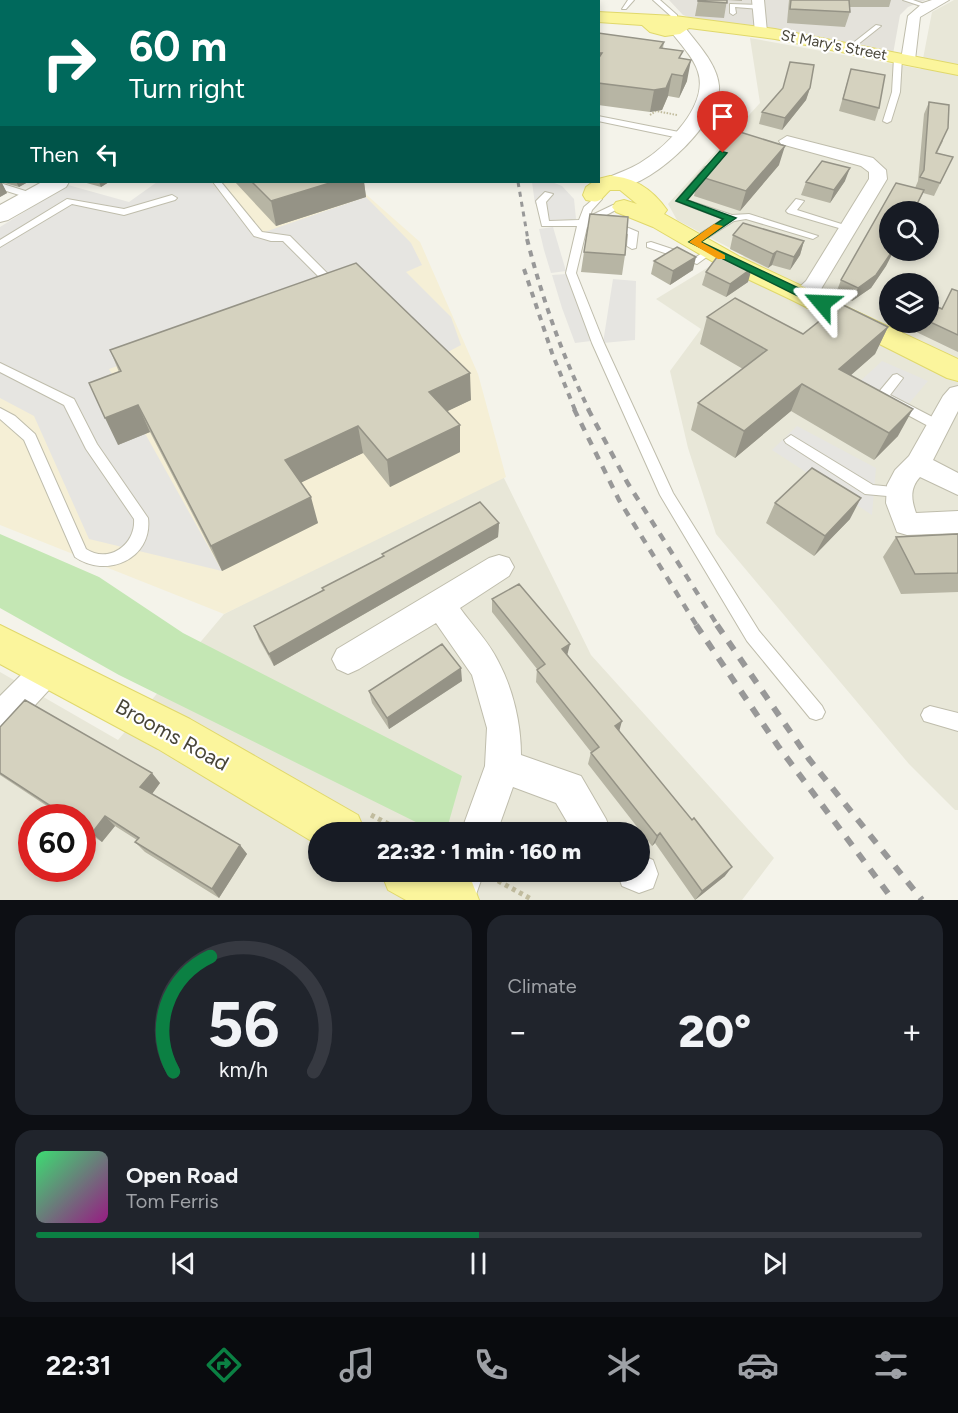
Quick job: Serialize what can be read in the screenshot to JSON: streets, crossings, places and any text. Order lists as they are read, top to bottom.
{
  "streets": {
    "main road": ["St Mary's Street", "Brooms Road"]
  },
  "page": {
    "turn": ["60 m", "Turn right"],
    "then": "Then",
    "limit": "60",
    "trip": "22:32 · 1 min · 160 m",
    "tile": "Climate",
    "heat": ["−", "20°", "+"],
    "song": ["Open Road", "Tom Ferris"],
    "tabs": "22:31",
    "gauge": ["56", "km/h"]
  }
}
